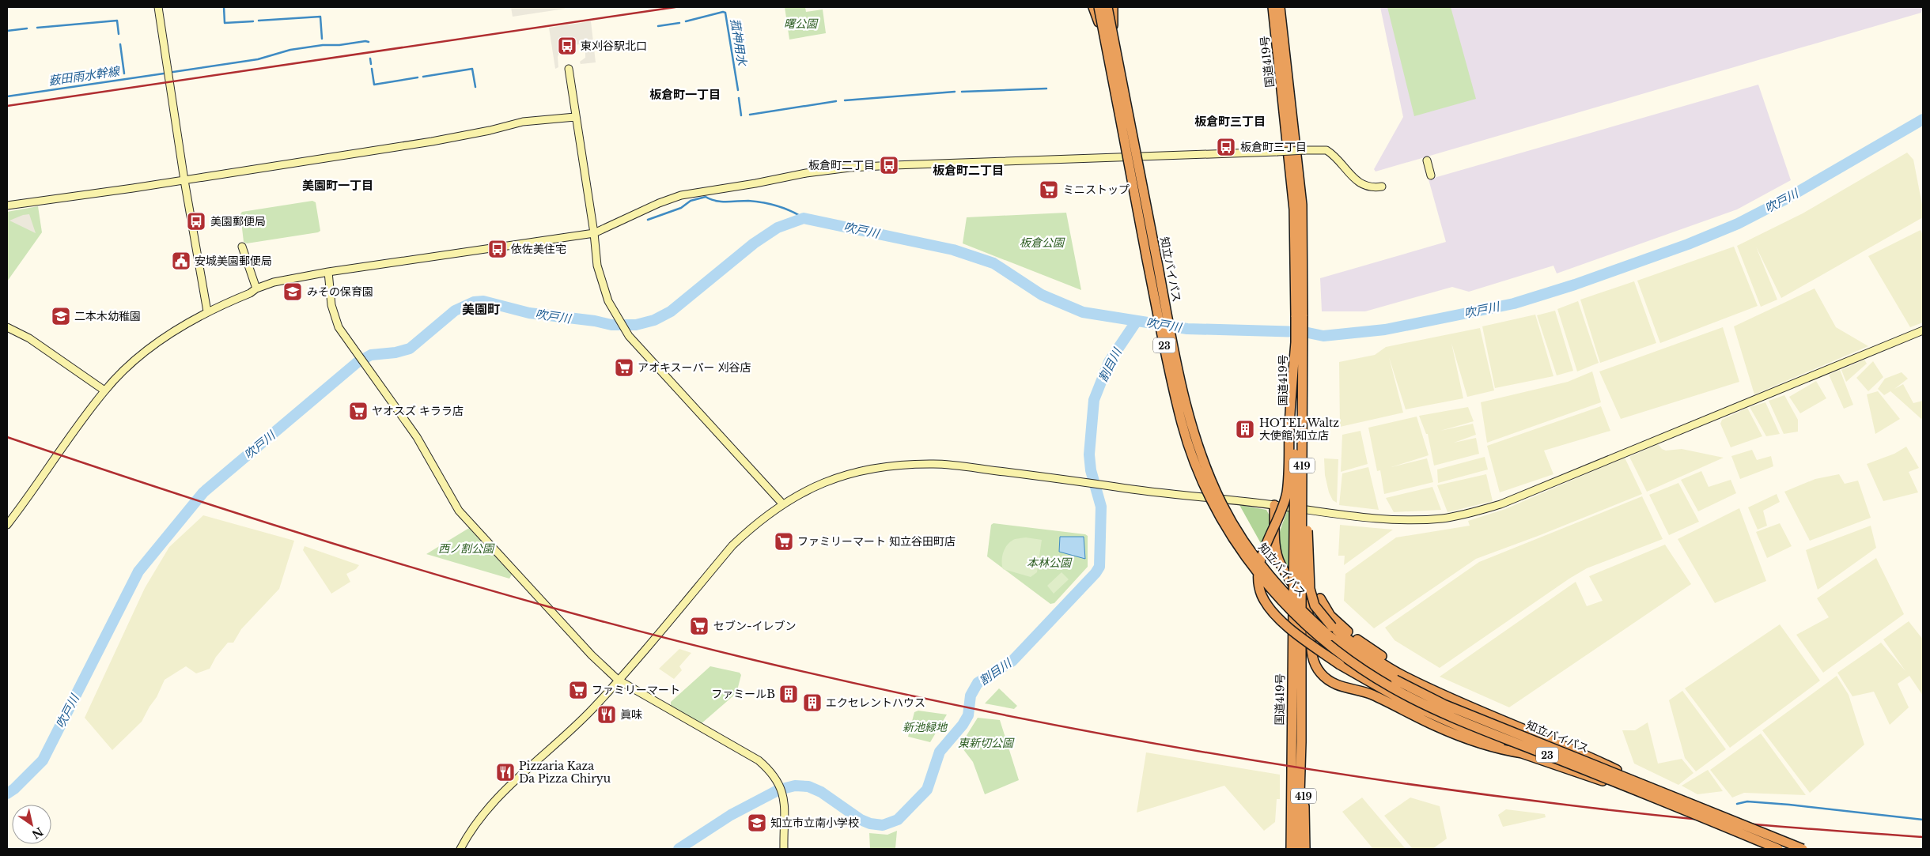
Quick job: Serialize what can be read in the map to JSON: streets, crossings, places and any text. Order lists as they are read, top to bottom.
{
  "streets": {
    "highway": [
      "国道419号",
      "知立バイパス",
      "23",
      "419"
    ]
  },
  "crossings": [
    ["国道419号", "419"]
  ],
  "districts": [
    "板倉町一丁目",
    "板倉町三丁目",
    "板倉町二丁目",
    "美園町一丁目",
    "美園町"
  ],
  "water": [
    "菰神用水",
    "薮田雨水幹線",
    "吹戸川",
    "割目川"
  ],
  "parks": [
    "曙公園",
    "板倉公園",
    "西ノ割公園",
    "本林公園",
    "新池緑地",
    "東新切公園"
  ],
  "places": {
    "bus stop": [
      "東刈谷駅北口",
      "板倉町三丁目",
      "板倉町二丁目",
      "美園郵便局",
      "依佐美住宅"
    ],
    "supermarket": [
      "ミニストップ",
      "アオキスーパー 刈谷店",
      "ヤオスズ キララ店",
      "ファミリーマート 知立谷田町店",
      "セブン-イレブン",
      "ファミリーマート"
    ],
    "public building": ["安城美園郵便局"],
    "school or university": ["みその保育園", "二本木幼稚園", "知立市立南小学校"],
    "building": ["HOTEL Waltz 大使館 知立店", "ファミールB", "エクセレントハウス"],
    "restaurant": ["眞味", "Pizzaria Kaza Da Pizza Chiryu"]
  },
  "north": "bottom right"
}
